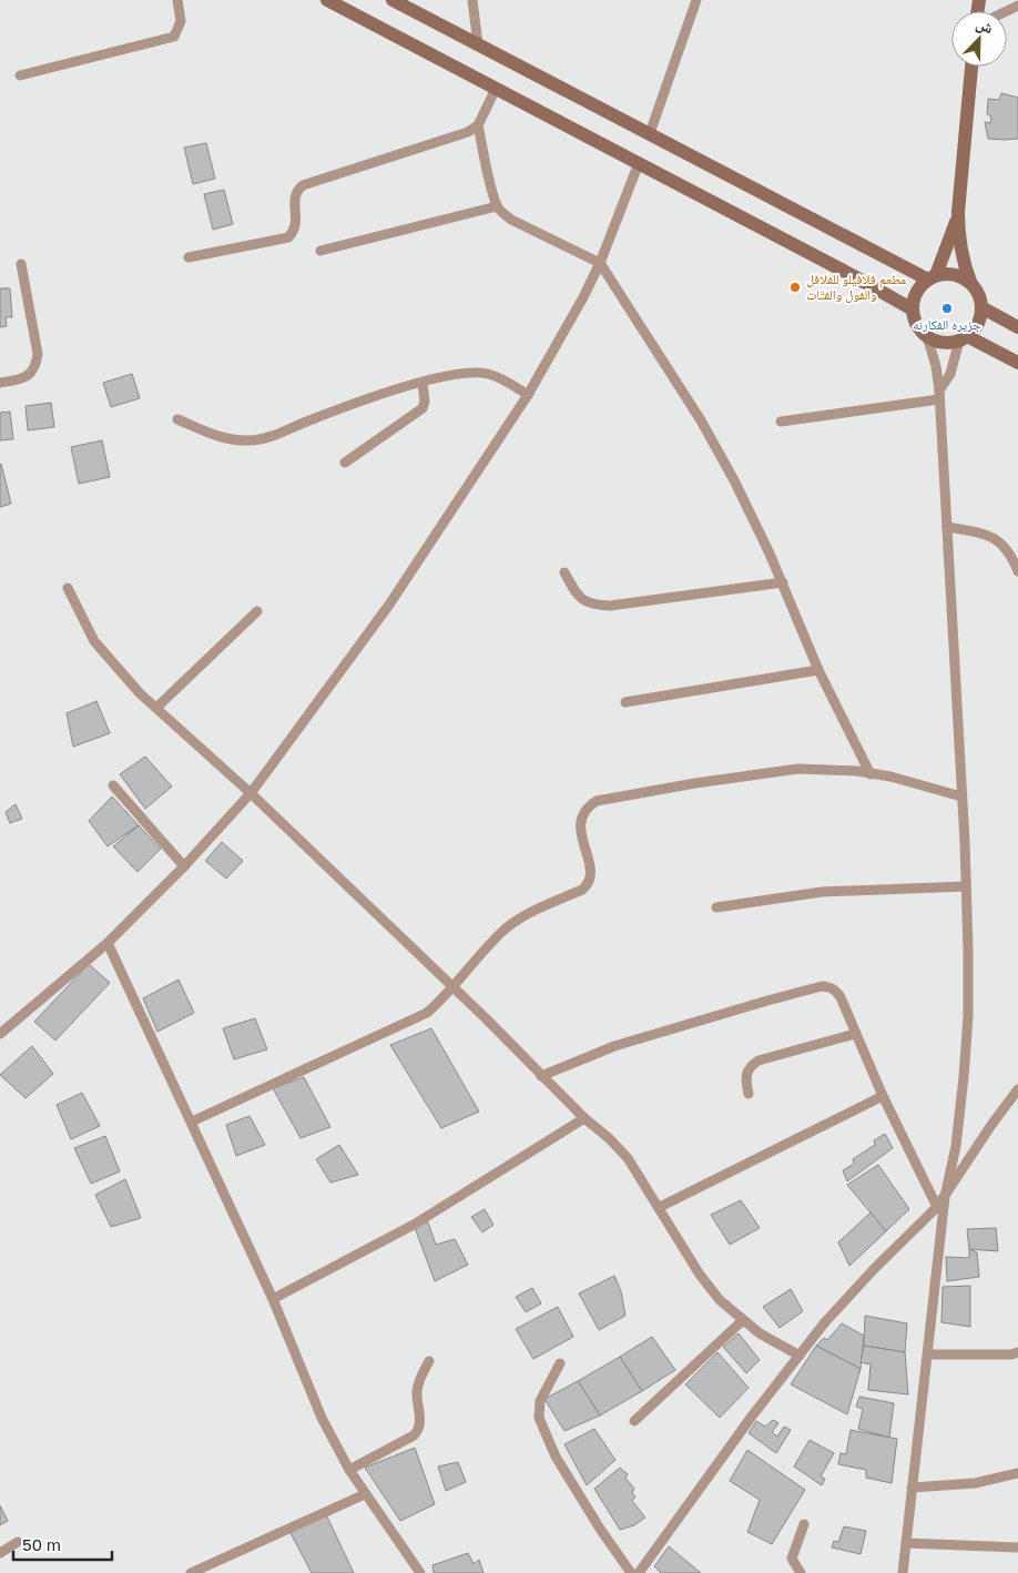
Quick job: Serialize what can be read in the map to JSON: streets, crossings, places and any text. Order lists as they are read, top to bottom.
{
  "places": ["مطعم فلافيلو للفلافل والفول والفتّات", "جزيره الفكارنه"],
  "scale_bar": "50 m",
  "north": "top right"
}
